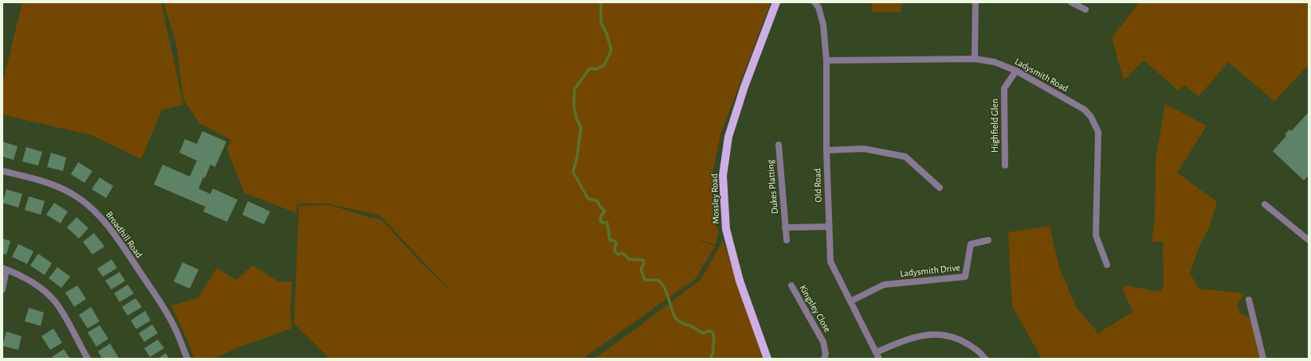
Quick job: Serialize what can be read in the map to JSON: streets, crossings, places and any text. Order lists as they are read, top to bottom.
{
  "streets": {
    "main road": ["Mossley Road"],
    "street": [
      "Ladysmith Road",
      "Highfield Glen",
      "Old Road",
      "Dukes Platting",
      "Broadhill Road",
      "Ladysmith Drive",
      "Kingsley Close"
    ]
  },
  "crossings": [
    ["Ladysmith Road", "Highfield Glen"],
    ["Ladysmith Road", "Old Road"],
    ["Old Road", "Ladysmith Drive"]
  ]
}
